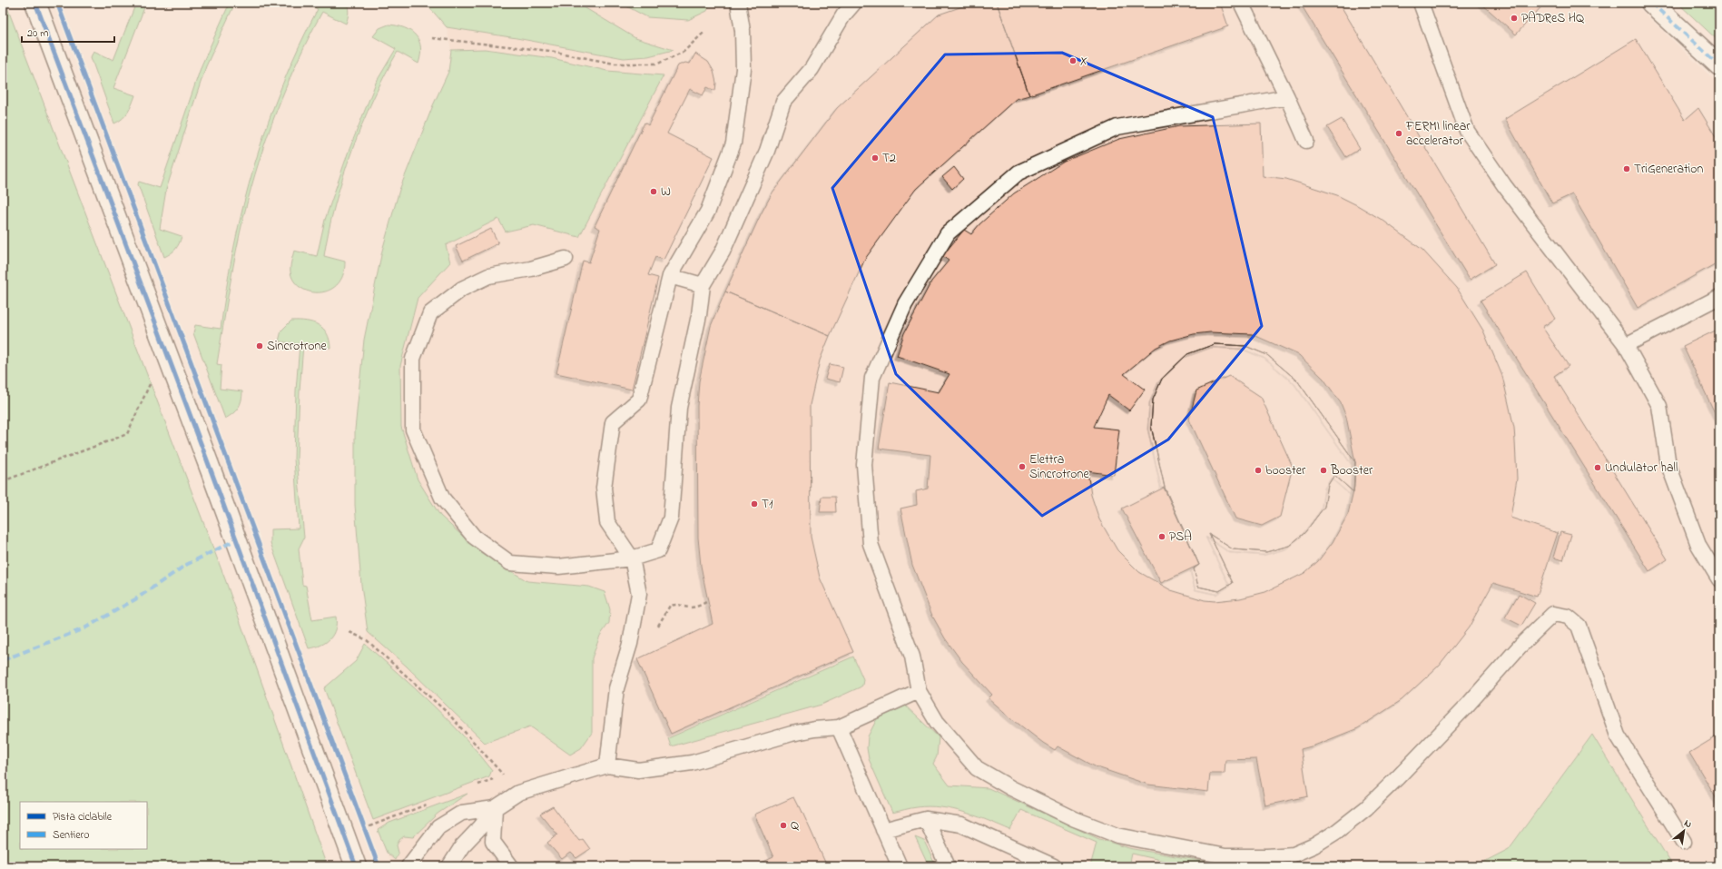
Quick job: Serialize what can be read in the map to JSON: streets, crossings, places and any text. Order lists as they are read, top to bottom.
{
  "places": [
    "PADReS HQ",
    "X",
    "FERMI linear accelerator",
    "T2",
    "TriGeneration",
    "W",
    "Sincrotrone",
    "Elettra Sincrotrone",
    "Undulator hall",
    "booster",
    "Booster",
    "T1",
    "PSA",
    "Q"
  ],
  "legend": ["Pista ciclabile", "Sentiero"],
  "scale_bar": "20 m",
  "north": "top right"
}
